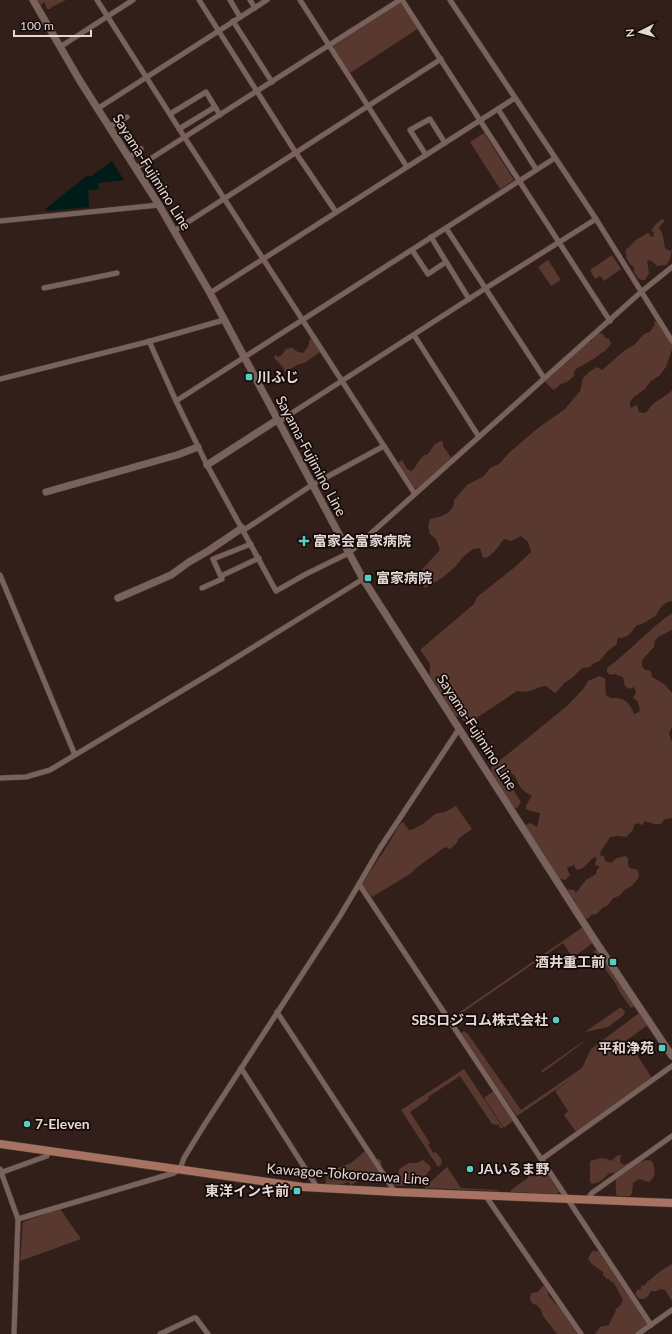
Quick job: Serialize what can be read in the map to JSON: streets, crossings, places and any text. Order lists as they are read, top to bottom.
{
  "streets": {
    "main road": ["Sayama-Fujimino Line", "Kawagoe-Tokorozawa Line"]
  },
  "places": {
    "transit": [
      "川ふじ",
      "富家病院",
      "酒井重工前",
      "平和浄苑",
      "東洋インキ前"
    ],
    "health": ["富家会富家病院"],
    "other": ["SBSロジコム株式会社", "7-Eleven", "JAいるま野"]
  },
  "scale_bar": "100 m",
  "north": "left"
}
